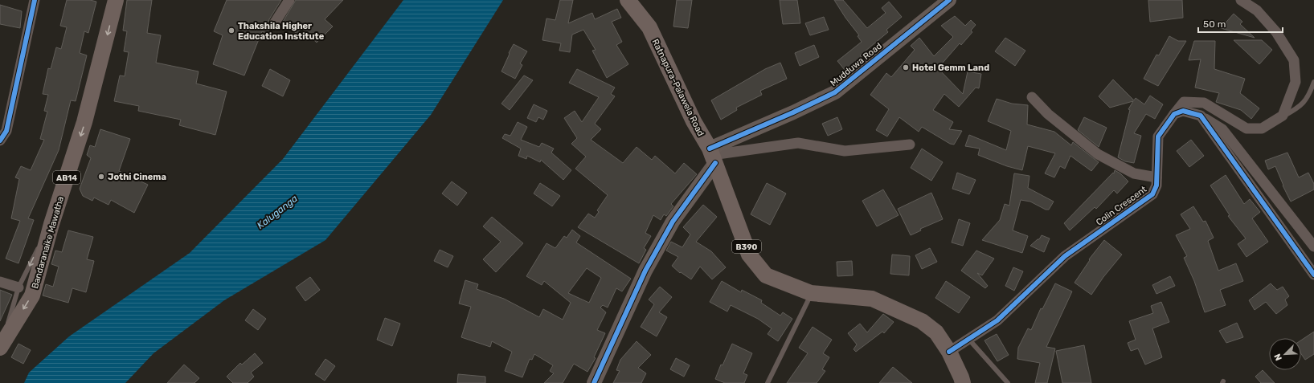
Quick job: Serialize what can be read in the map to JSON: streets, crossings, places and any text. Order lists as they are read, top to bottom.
{
  "streets": {
    "main road": [
      "Ratnapura-Palawela Road",
      "AB14",
      "Bandaranaike Mawatha",
      "B390"
    ],
    "street": ["Mudduwa Road", "Colin Crescent"]
  },
  "crossings": [
    ["Mudduwa Road", "Ratnapura-Palawela Road"],
    ["Ratnapura-Palawela Road", "Colin Crescent"]
  ],
  "one_way": ["Bandaranaike Mawatha"],
  "water": ["Kaluganga"],
  "places": ["Thakshila Higher Education Institute", "Hotel Gemm Land", "Jothi Cinema"],
  "scale_bar": "50 m",
  "north": "bottom left"
}
